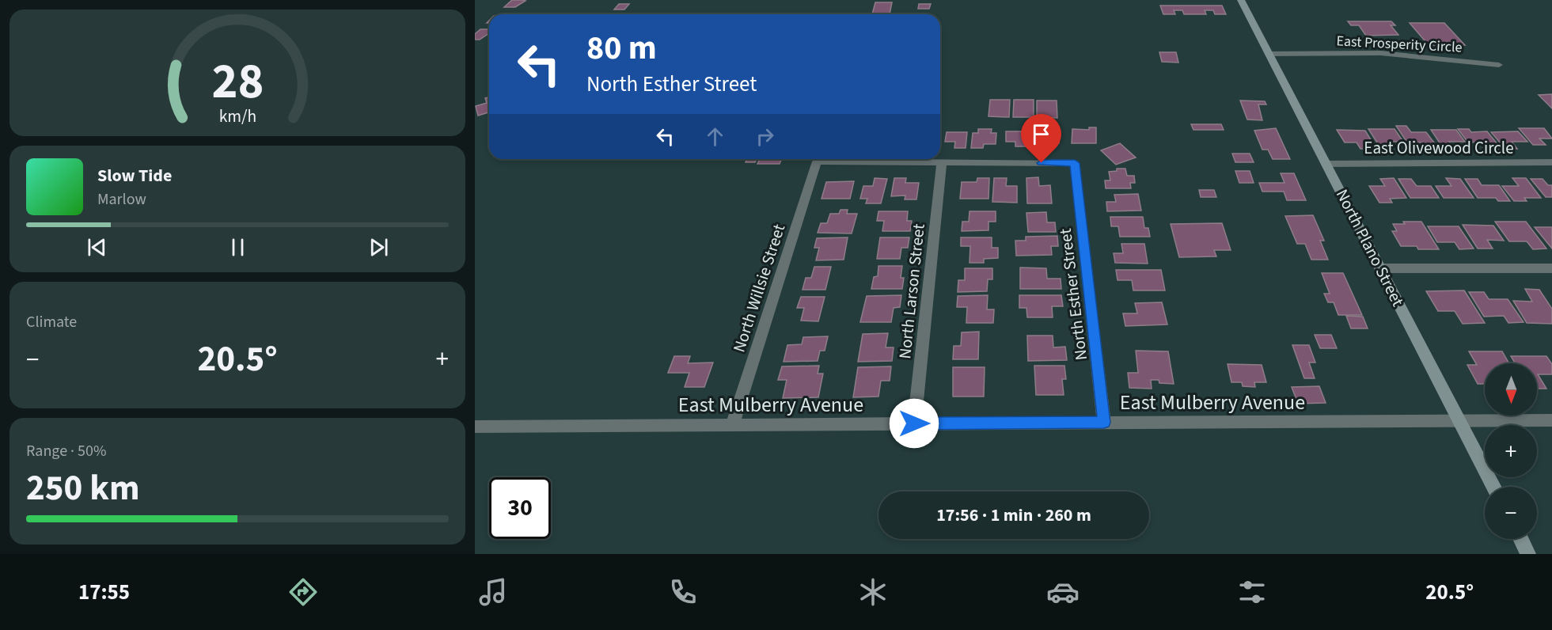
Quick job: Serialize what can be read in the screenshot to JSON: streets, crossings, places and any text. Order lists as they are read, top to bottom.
{
  "streets": {
    "street": [
      "East Prosperity Circle",
      "East Olivewood Circle",
      "North Plano Street",
      "North Willsie Street",
      "North Larson Street",
      "North Esther Street",
      "East Mulberry Avenue"
    ]
  },
  "crossings": [
    ["East Prosperity Circle", "North Plano Street"],
    ["East Olivewood Circle", "North Plano Street"],
    ["North Plano Street", "East Mulberry Avenue"],
    ["North Willsie Street", "North Larson Street"],
    ["North Willsie Street", "North Esther Street"],
    ["North Willsie Street", "East Mulberry Avenue"],
    ["North Larson Street", "North Esther Street"],
    ["North Larson Street", "East Mulberry Avenue"],
    ["North Esther Street", "East Mulberry Avenue"]
  ],
  "north": "bottom",
  "page": {
    "turn": ["80 m", "North Esther Street"],
    "song": ["Slow Tide", "Marlow"],
    "tile": [
      "Climate",
      ["Range · 50%", "250 km"]
    ],
    "heat": ["−", "20.5°", "+"],
    "map_buttons": ["+", "−"],
    "limit": "30",
    "trip": "17:56 · 1 min · 260 m",
    "tabs": ["17:55", "20.5°"],
    "gauge": ["28", "km/h"]
  }
}
